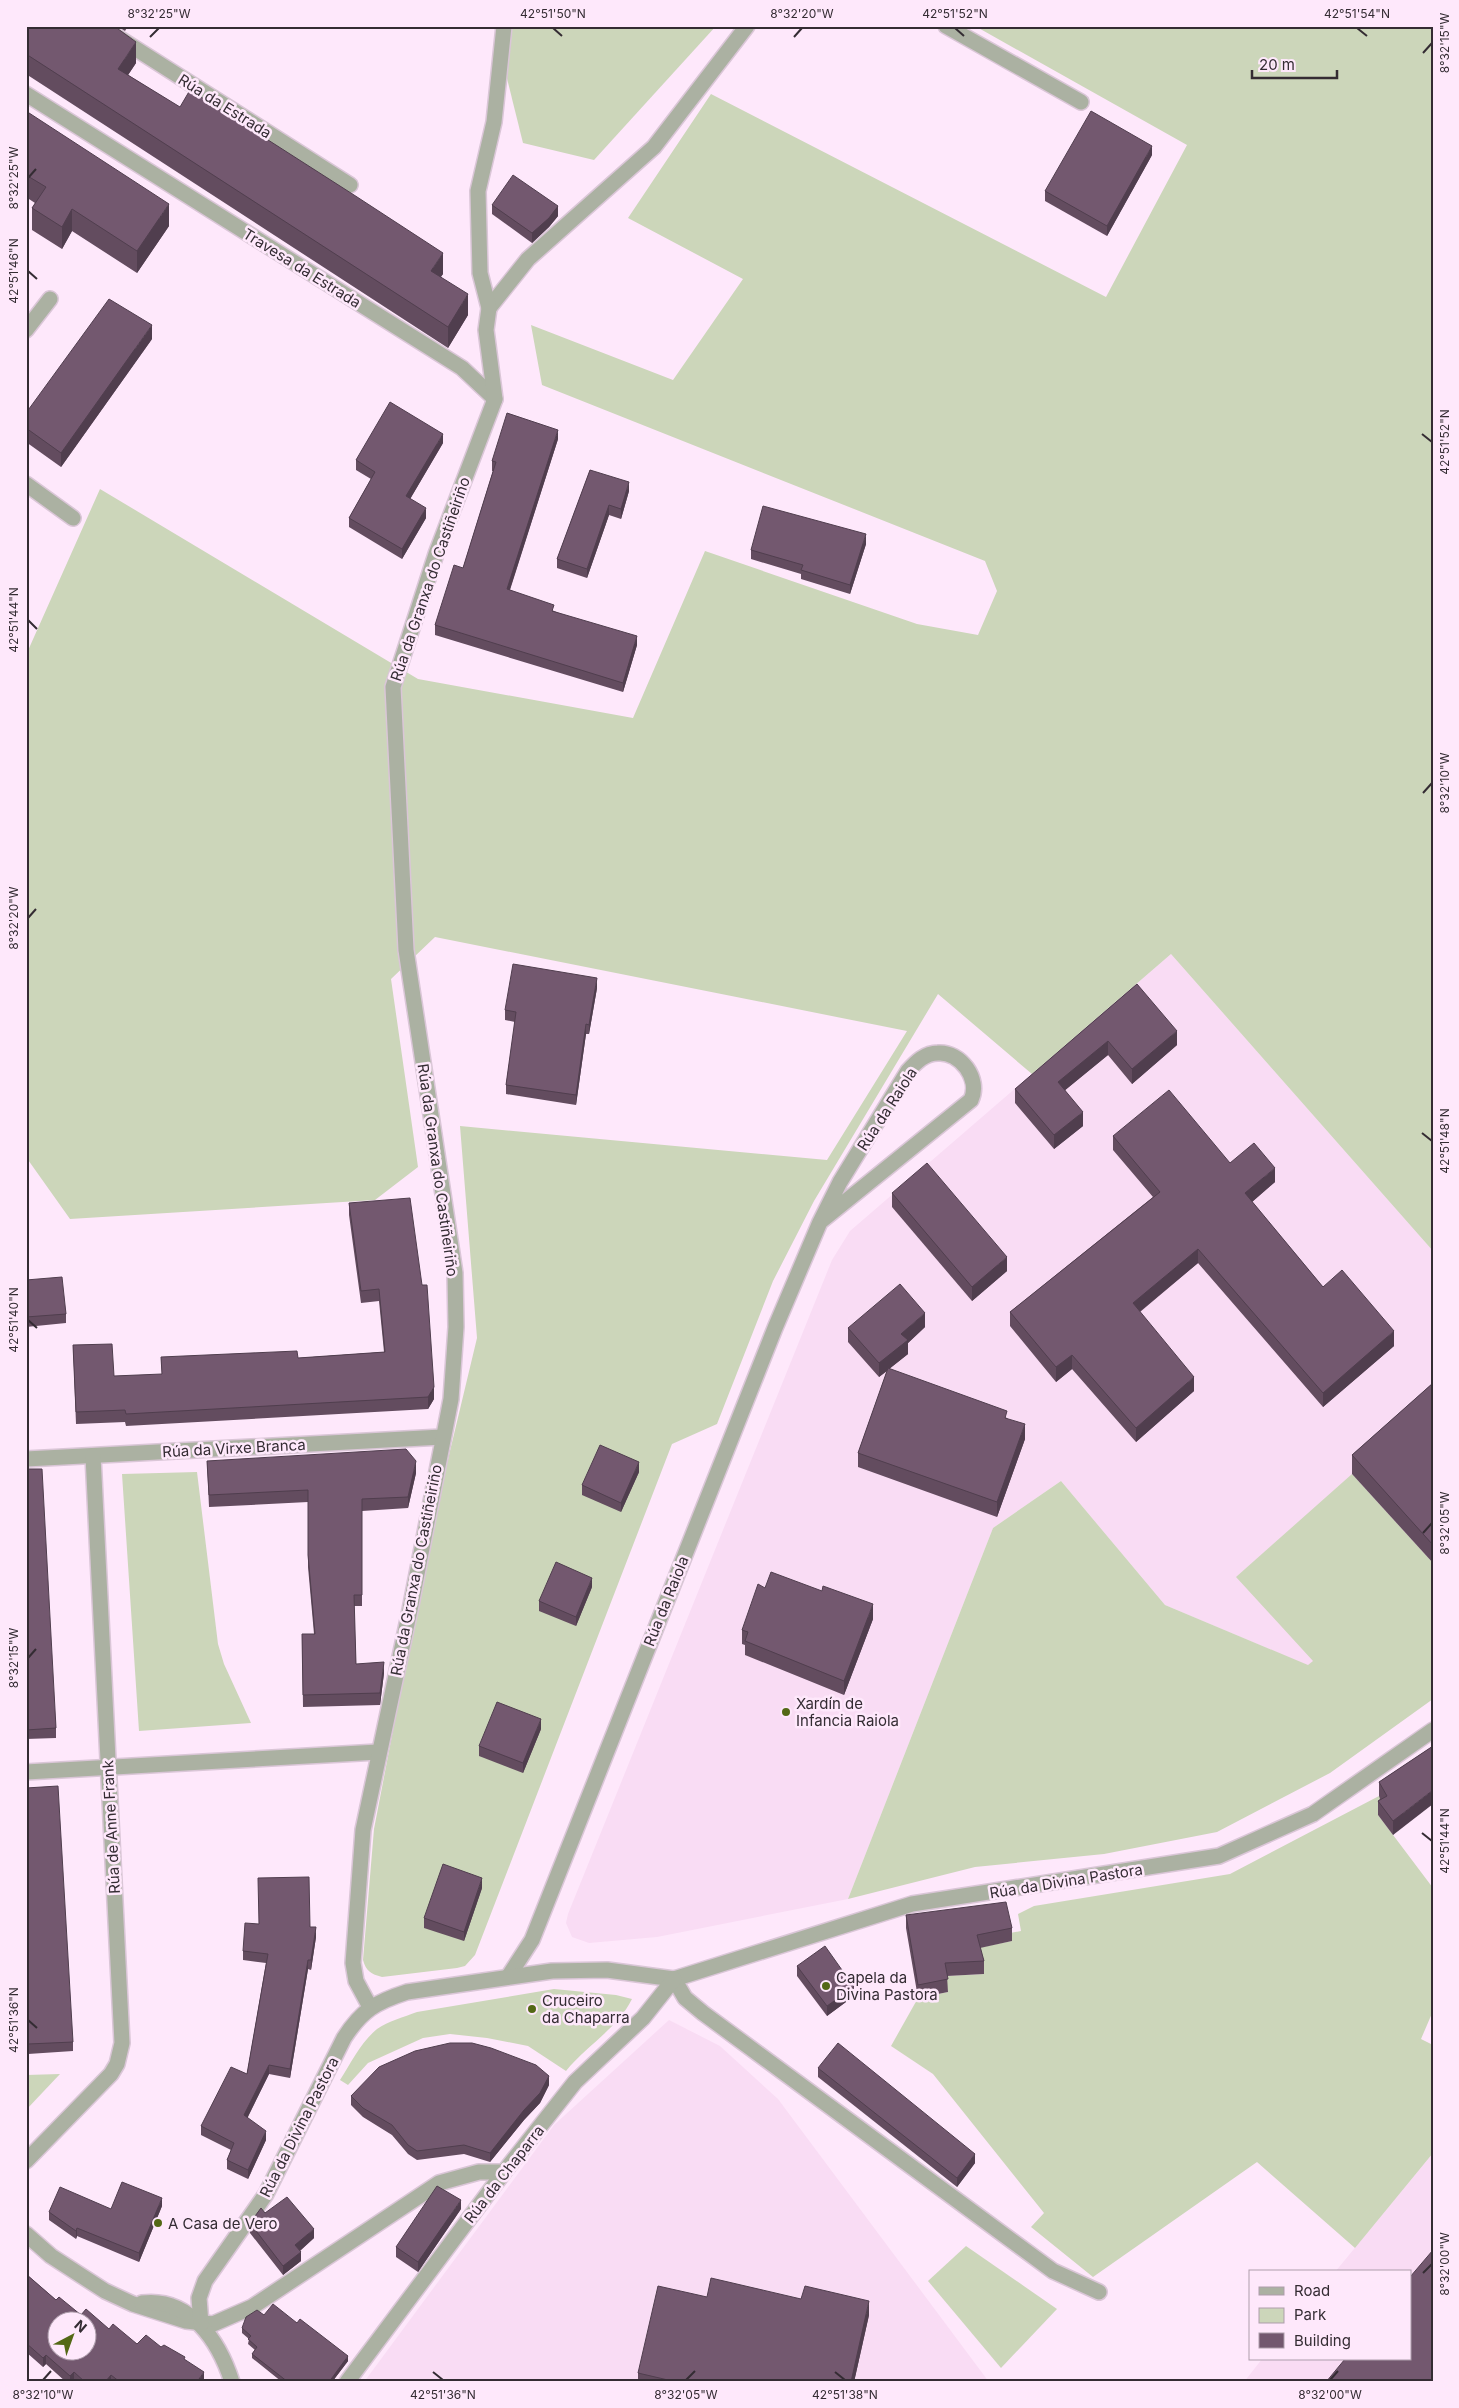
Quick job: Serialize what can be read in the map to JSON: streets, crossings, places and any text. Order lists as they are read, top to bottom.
{
  "streets": {
    "street": [
      "Rúa da Estrada",
      "Travesa da Estrada",
      "Rúa da Granxa do Castiñeiriño",
      "Rúa da Raiola",
      "Rúa da Virxe Branca",
      "Rúa de Anne Frank",
      "Rúa da Divina Pastora",
      "Rúa da Chaparra"
    ]
  },
  "crossings": [
    ["Travesa da Estrada", "Rúa da Granxa do Castiñeiriño"],
    ["Rúa da Granxa do Castiñeiriño", "Rúa da Virxe Branca"],
    ["Rúa da Granxa do Castiñeiriño", "Rúa da Divina Pastora"],
    ["Rúa da Raiola", "Rúa da Divina Pastora"],
    ["Rúa da Virxe Branca", "Rúa de Anne Frank"],
    ["Rúa da Divina Pastora", "Rúa da Chaparra"]
  ],
  "places": [
    "Xardín de Infancia Raiola",
    "Capela da Divina Pastora",
    "Cruceiro da Chaparra",
    "A Casa de Vero"
  ],
  "legend": ["Road", "Park", "Building"],
  "scale_bar": "20 m",
  "north": "top right",
  "coordinates": [
    "8°32'25\"W",
    "42°51'50\"N",
    "8°32'20\"W",
    "42°51'52\"N",
    "42°51'54\"N",
    "8°32'15\"W",
    "42°51'46\"N",
    "42°51'44\"N",
    "8°32'10\"W",
    "42°51'48\"N",
    "42°51'40\"N",
    "8°32'05\"W",
    "42°51'36\"N",
    "8°32'00\"W",
    "42°51'38\"N"
  ]
}
